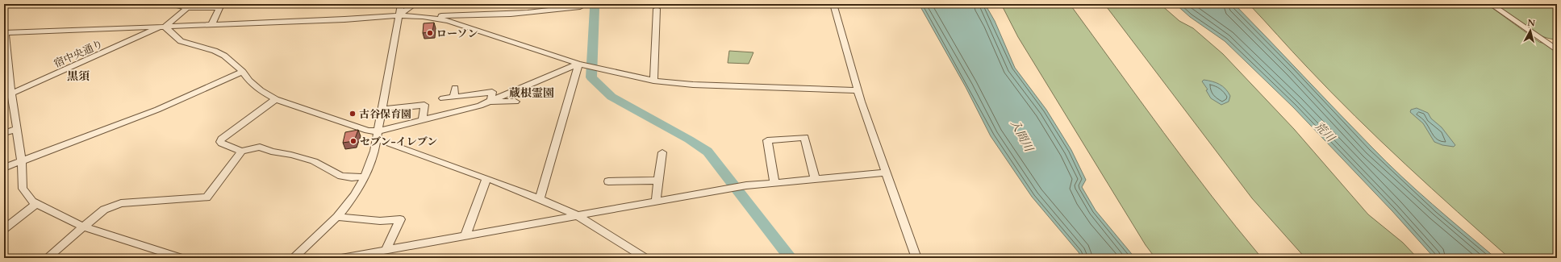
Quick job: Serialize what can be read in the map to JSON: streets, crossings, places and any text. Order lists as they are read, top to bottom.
{
  "streets": {
    "street": ["宿中央通り"]
  },
  "districts": ["黒須", "蔵根霊園"],
  "water": ["荒川", "入間川"],
  "places": ["ローソン", "古谷保育園", "セブン-イレブン"],
  "north": "top"
}
